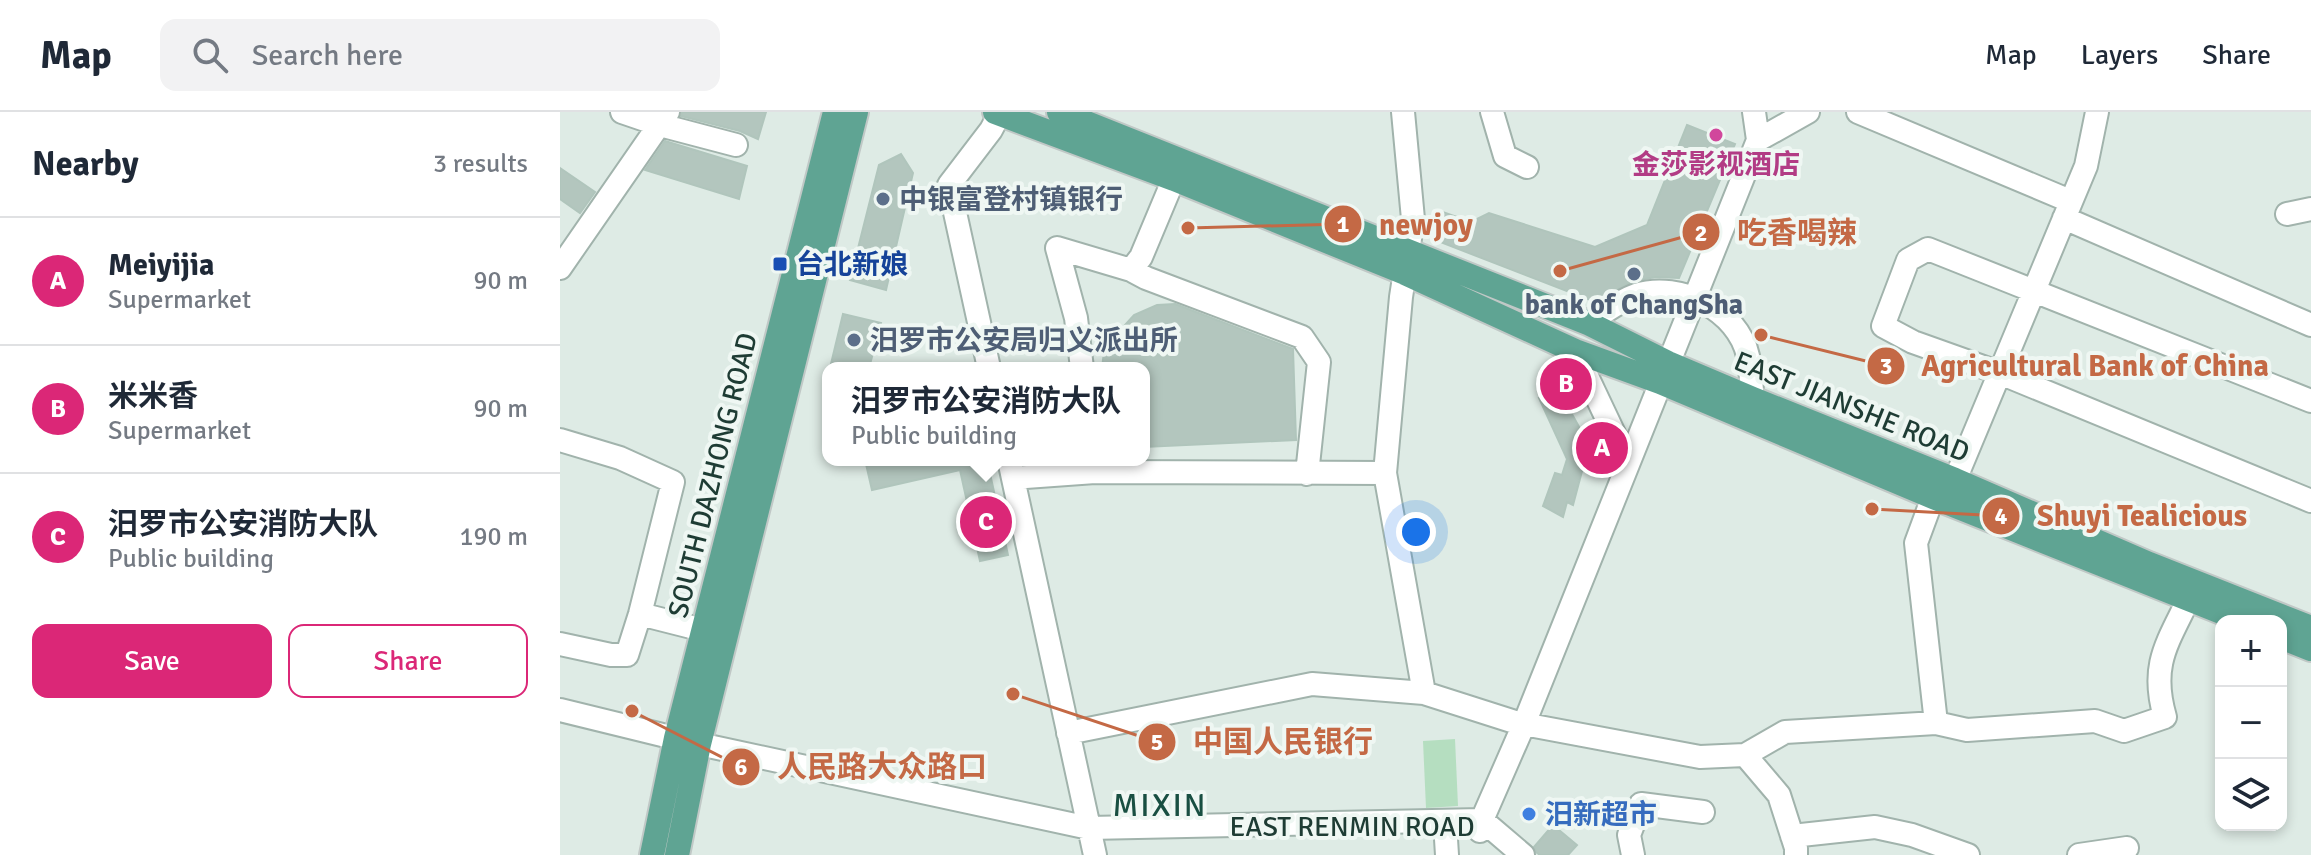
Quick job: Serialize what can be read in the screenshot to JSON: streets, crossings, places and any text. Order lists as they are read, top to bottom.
{
  "streets": {
    "main road": ["EAST JIANSHE ROAD", "SOUTH DAZHONG ROAD"],
    "street": ["EAST RENMIN ROAD"]
  },
  "crossings": [
    ["SOUTH DAZHONG ROAD", "EAST RENMIN ROAD"]
  ],
  "districts": ["MIXIN"],
  "places": {
    "other": [
      "金莎影视酒店",
      "中银富登村镇银行",
      "newjoy",
      "吃香喝辣",
      "bank of ChangSha",
      "Agricultural Bank of China",
      "汨罗市公安局归义派出所",
      "Shuyi Tealicious",
      "中国人民银行",
      "人民路大众路口",
      "汨新超市"
    ],
    "transit": ["台北新娘"]
  },
  "page": {
    "header": "Map",
    "search": "Search here",
    "nav": ["Map", "Layers", "Share"],
    "heading": ["Nearby", "3 results"],
    "list": [
      {
        "mark": "A",
        "name": "Meiyijia",
        "note": "Supermarket",
        "value": "90 m"
      },
      {
        "mark": "B",
        "name": "米米香",
        "note": "Supermarket",
        "value": "90 m"
      },
      {
        "mark": "C",
        "name": "汨罗市公安消防大队",
        "note": "Public building",
        "value": "190 m"
      }
    ],
    "pins": ["B", "A", "C"],
    "popup": ["汨罗市公安消防大队", "Public building"],
    "buttons": ["Save", "Share"],
    "map_buttons": ["+", "−"]
  }
}
